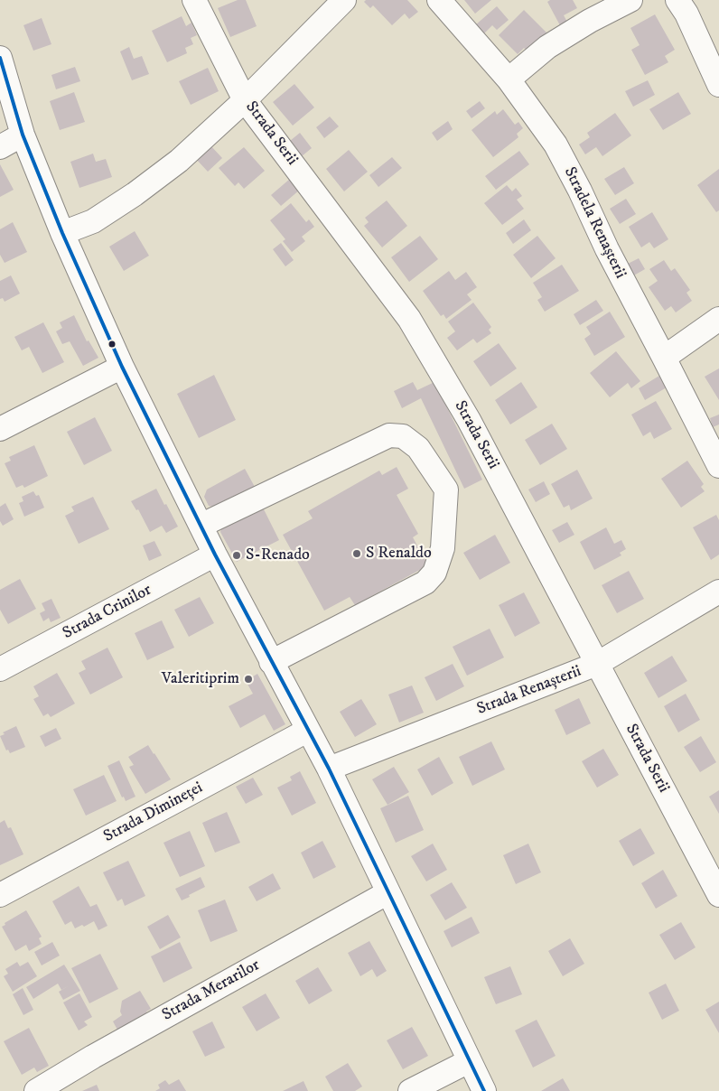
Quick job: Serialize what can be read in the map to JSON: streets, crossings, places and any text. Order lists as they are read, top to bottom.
{
  "streets": {
    "street": [
      "Strada Serii",
      "Stradela Renașterii",
      "Strada Crinilor",
      "Strada Renașterii",
      "Strada Dimineței",
      "Strada Merarilor"
    ]
  },
  "crossings": [
    ["Strada Serii", "Strada Renașterii"]
  ],
  "places": ["S Renaldo", "S-Renado", "Valeritiprim"]
}
